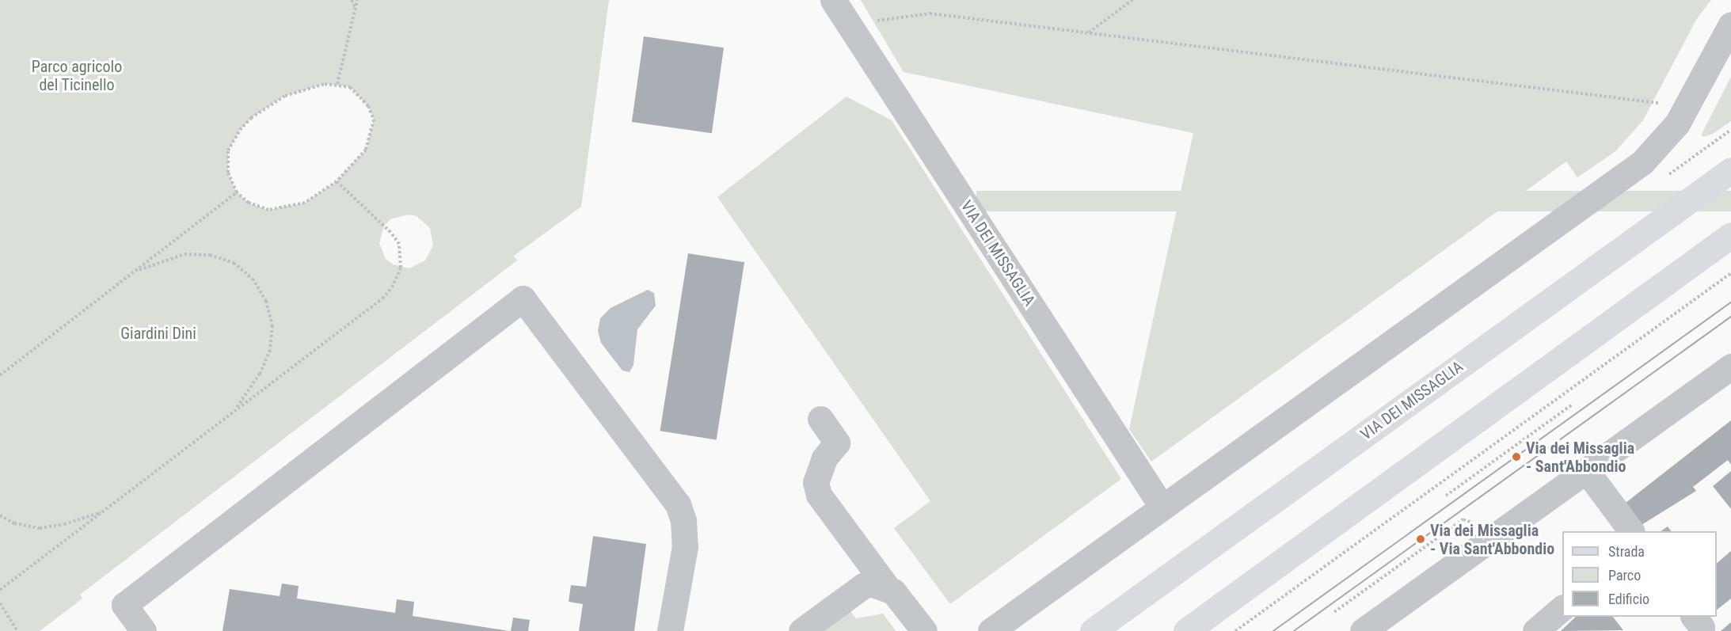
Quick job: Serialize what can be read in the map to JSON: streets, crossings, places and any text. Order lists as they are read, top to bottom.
{
  "streets": {
    "main road": ["VIA DEI MISSAGLIA"]
  },
  "parks": ["Parco agricolo del Ticinello", "Giardini Dini"],
  "places": ["Via dei Missaglia - Sant'Abbondio", "Via dei Missaglia - Via Sant'Abbondio"],
  "legend": ["Strada", "Parco", "Edificio"]
}
